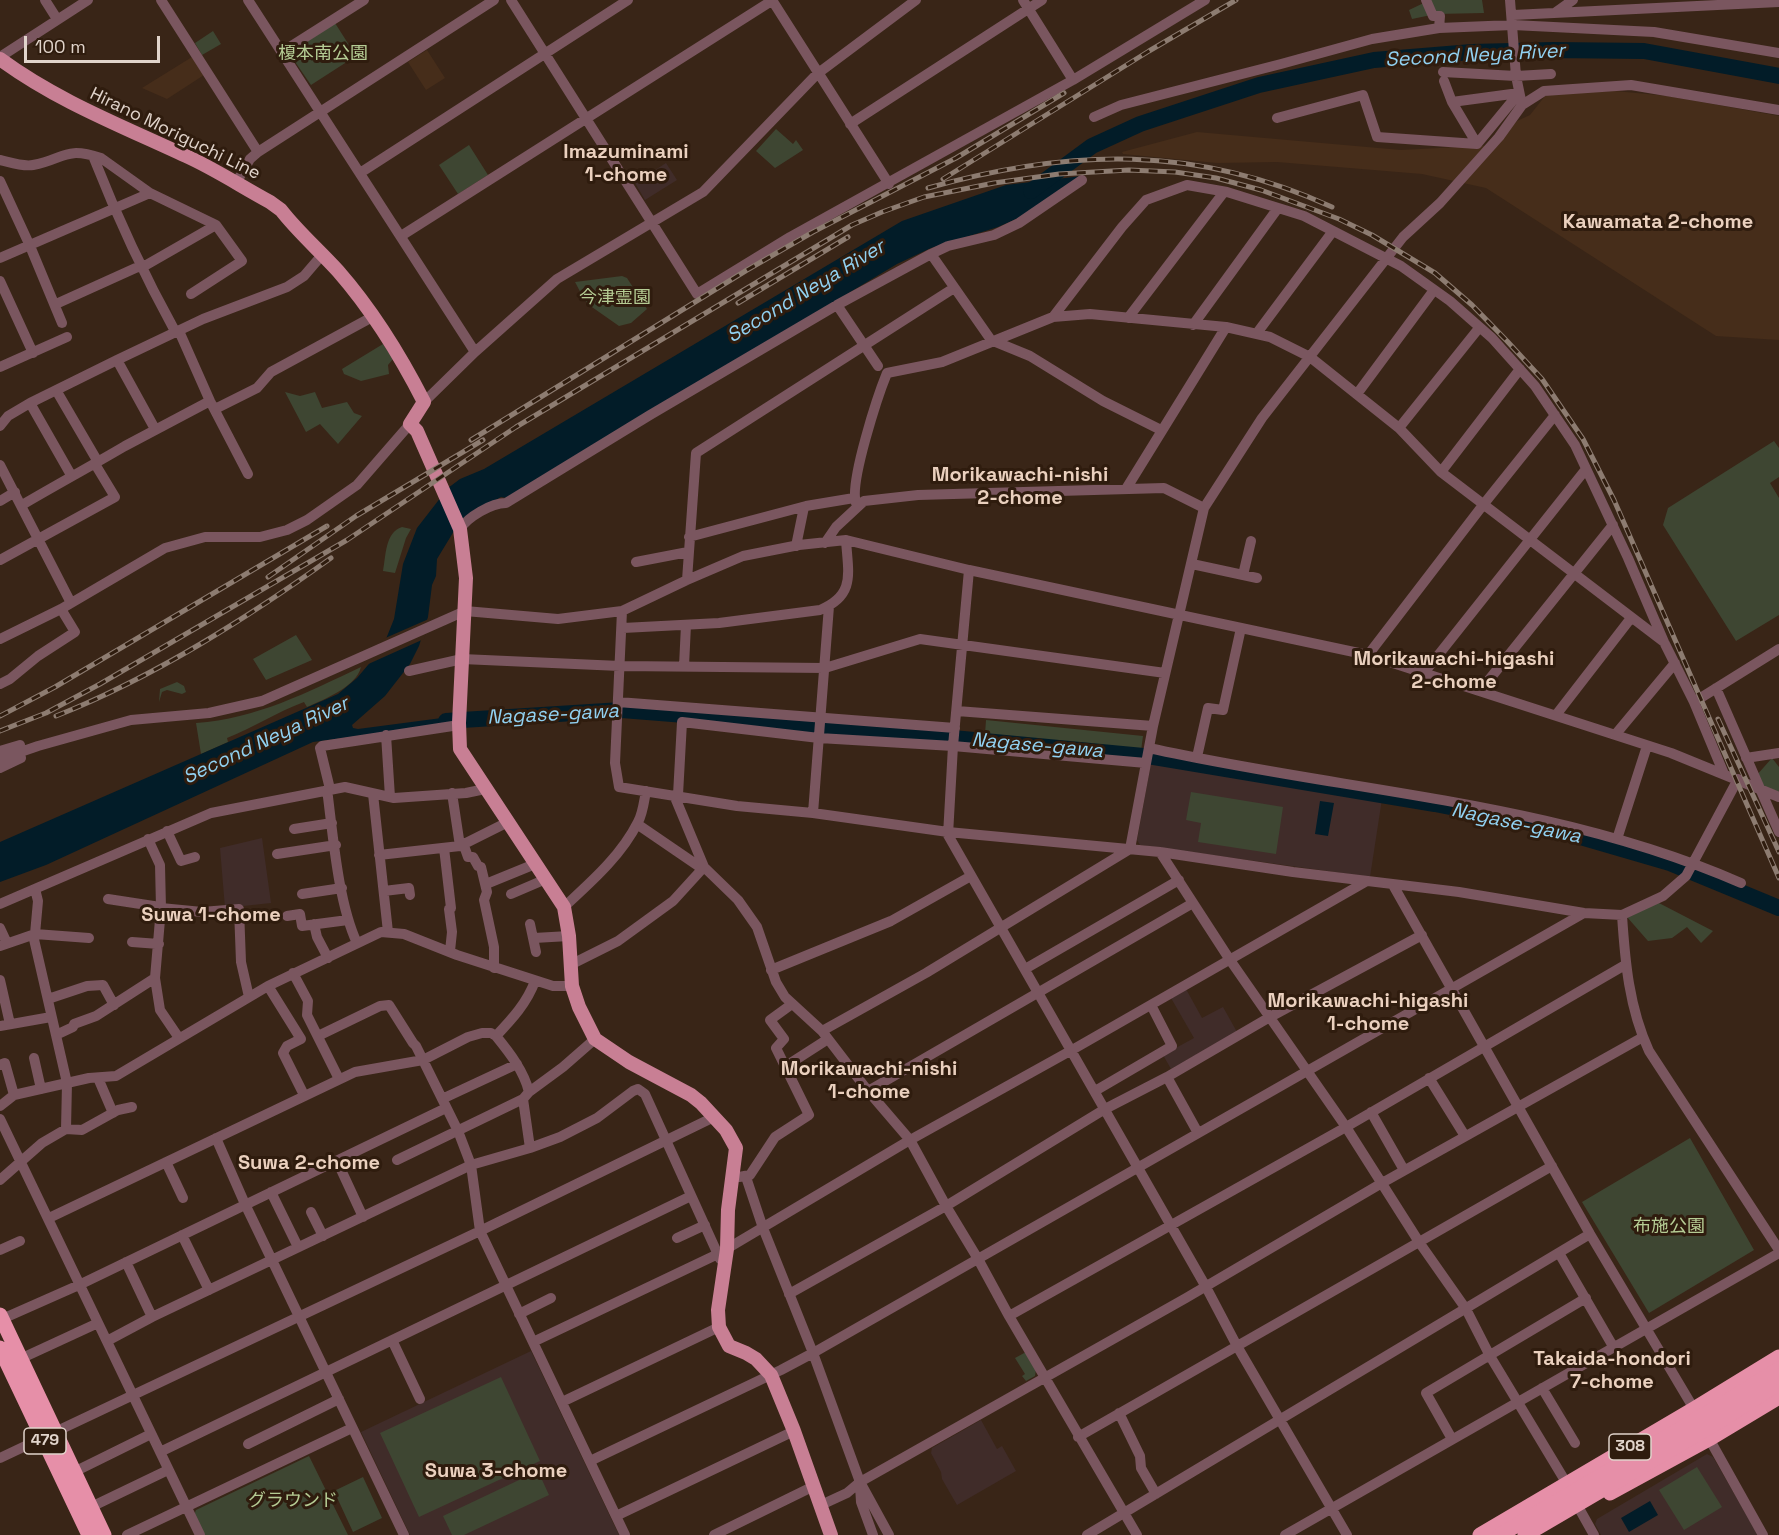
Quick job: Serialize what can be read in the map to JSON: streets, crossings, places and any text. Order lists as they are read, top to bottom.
{
  "streets": {
    "highway": ["479", "308"],
    "main road": ["Hirano Moriguchi Line"]
  },
  "districts": [
    "Imazuminami 1-chome",
    "Kawamata 2-chome",
    "Morikawachi-nishi 2-chome",
    "Morikawachi-higashi 2-chome",
    "Suwa 1-chome",
    "Morikawachi-higashi 1-chome",
    "Morikawachi-nishi 1-chome",
    "Suwa 2-chome",
    "Takaida-hondori 7-chome",
    "Suwa 3-chome"
  ],
  "water": ["Second Neya River", "Nagase-gawa"],
  "parks": [
    "榎本南公園",
    "今津霊園",
    "布施公園",
    "グラウンド"
  ],
  "scale_bar": "100 m"
}
